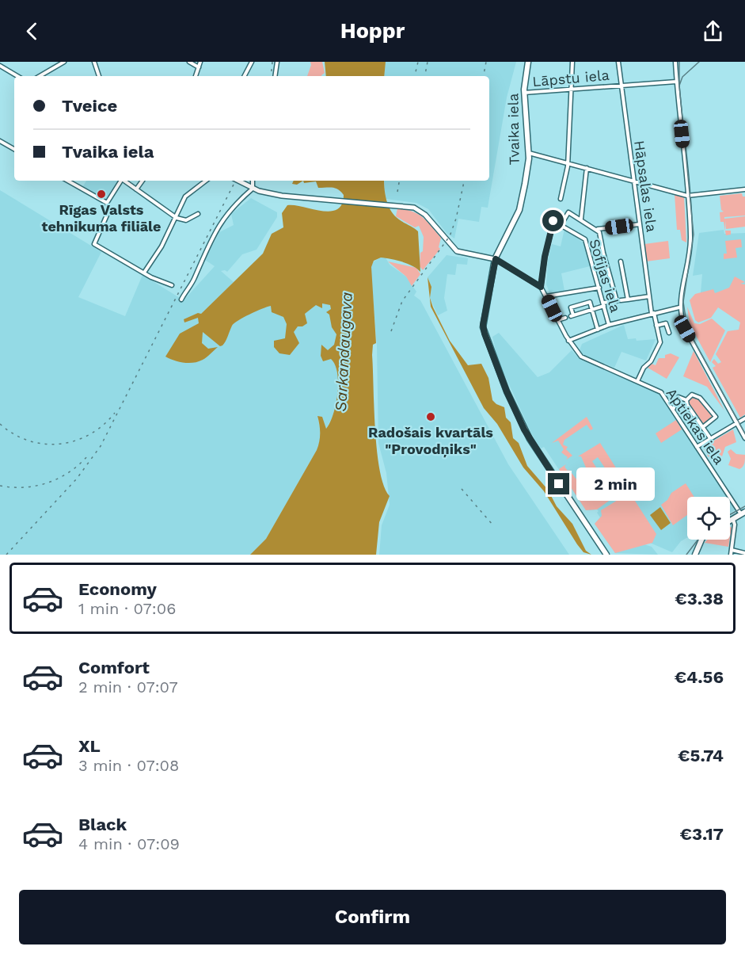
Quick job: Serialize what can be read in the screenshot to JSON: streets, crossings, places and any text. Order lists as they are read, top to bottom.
{
  "streets": {
    "main road": ["Tvaika iela"],
    "street": [
      "Lāpstu iela",
      "Hāpsalas iela",
      "Sofijas iela",
      "Aptiekas iela"
    ]
  },
  "crossings": [
    ["Lāpstu iela", "Tvaika iela"],
    ["Lāpstu iela", "Hāpsalas iela"],
    ["Tvaika iela", "Aptiekas iela"],
    ["Hāpsalas iela", "Aptiekas iela"],
    ["Sofijas iela", "Aptiekas iela"]
  ],
  "water": ["Sarkandaugava"],
  "places": ["Rīgas Valsts tehnikuma filiāle", "Radošais kvartāls \"Provodņiks\""],
  "page": {
    "header": "Hoppr",
    "banner": ["Tveice", "Tvaika iela"],
    "bubble": "2 min",
    "list": [
      {
        "name": "Economy",
        "note": "1 min · 07:06",
        "value": "€3.38"
      },
      {
        "name": "Comfort",
        "note": "2 min · 07:07",
        "value": "€4.56"
      },
      {
        "name": "XL",
        "note": "3 min · 07:08",
        "value": "€5.74"
      },
      {
        "name": "Black",
        "note": "4 min · 07:09",
        "value": "€3.17"
      }
    ],
    "buttons": "Confirm"
  }
}
